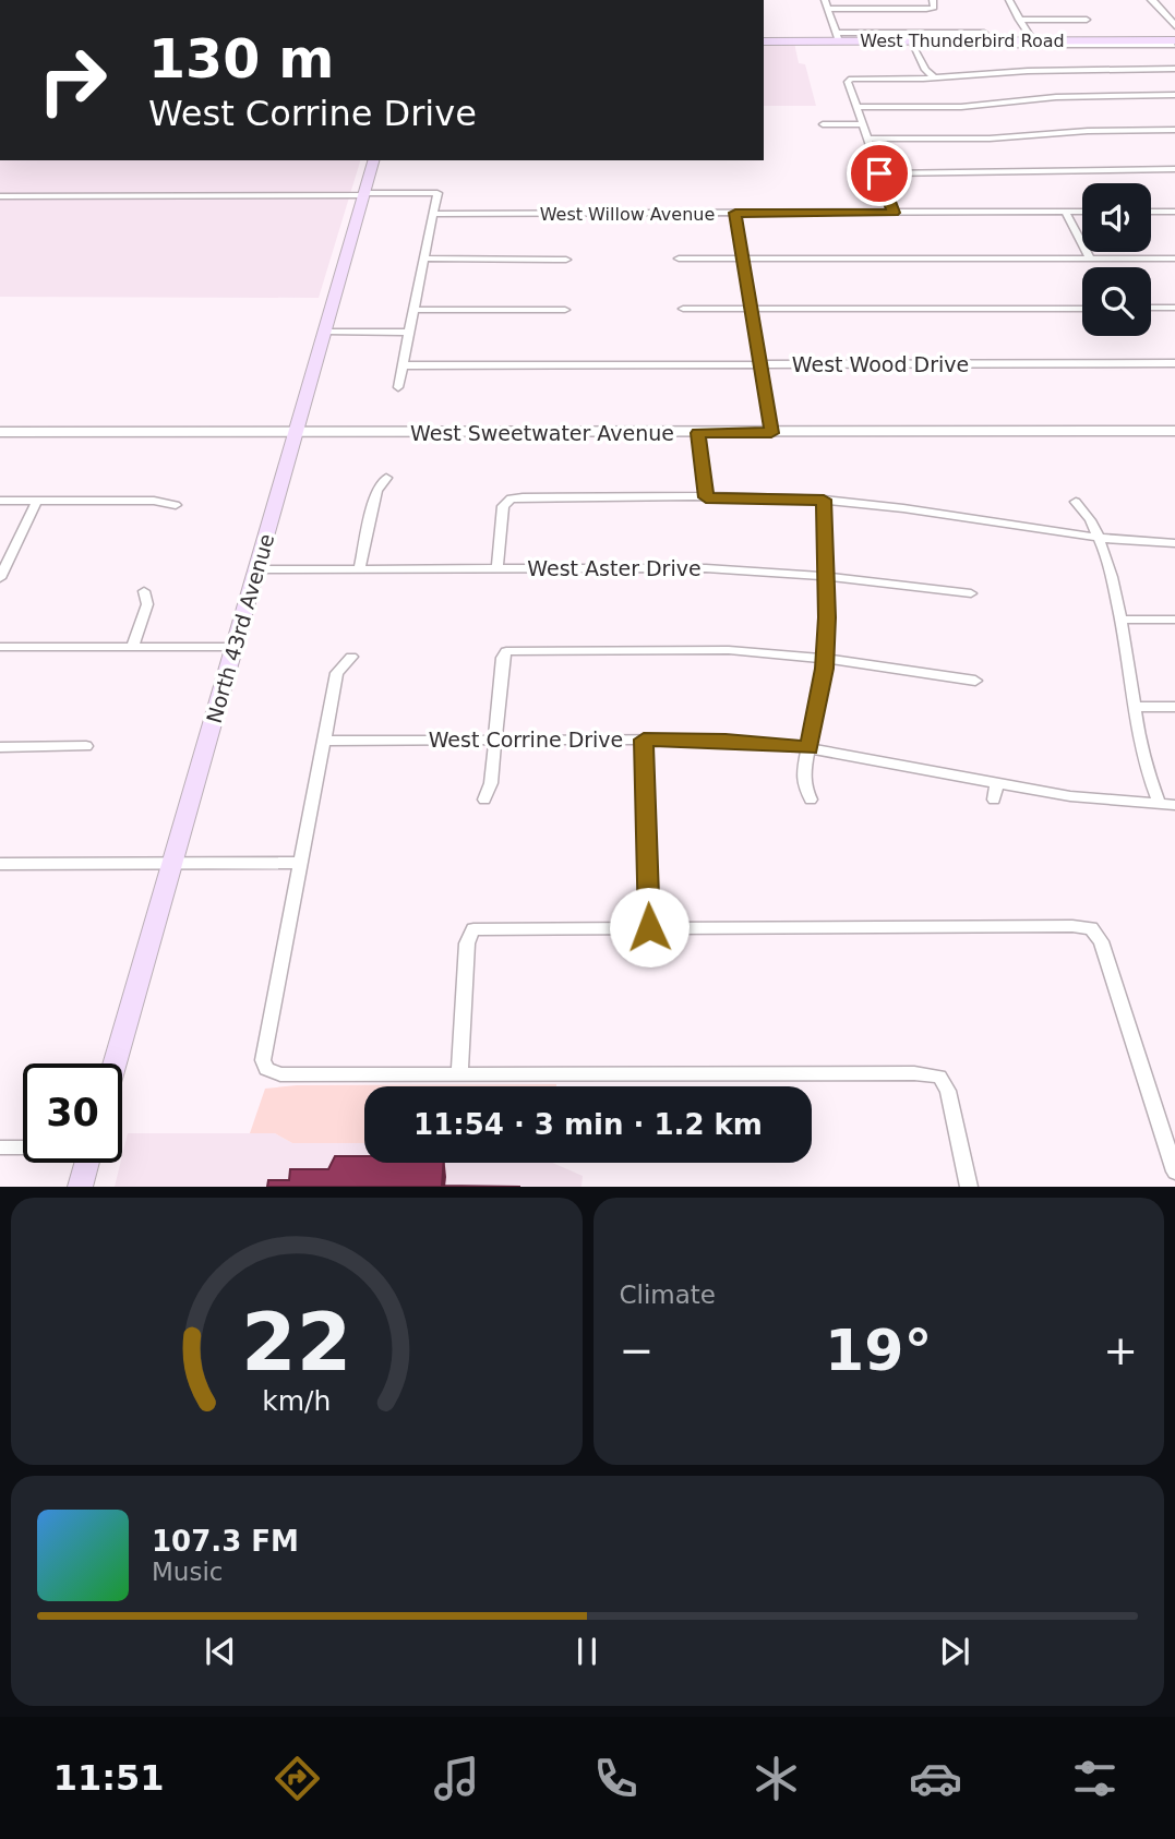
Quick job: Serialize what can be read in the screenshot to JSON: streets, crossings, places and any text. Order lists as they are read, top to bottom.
{
  "streets": {
    "main road": ["West Thunderbird Road", "North 43rd Avenue"],
    "street": [
      "West Willow Avenue",
      "West Wood Drive",
      "West Sweetwater Avenue",
      "West Aster Drive",
      "West Corrine Drive"
    ]
  },
  "crossings": [
    ["West Sweetwater Avenue", "North 43rd Avenue"],
    ["West Aster Drive", "North 43rd Avenue"]
  ],
  "page": {
    "turn": ["130 m", "West Corrine Drive"],
    "limit": "30",
    "trip": "11:54 · 3 min · 1.2 km",
    "tile": "Climate",
    "heat": ["−", "19°", "+"],
    "song": ["107.3 FM", "Music"],
    "tabs": "11:51",
    "gauge": ["22", "km/h"]
  }
}
